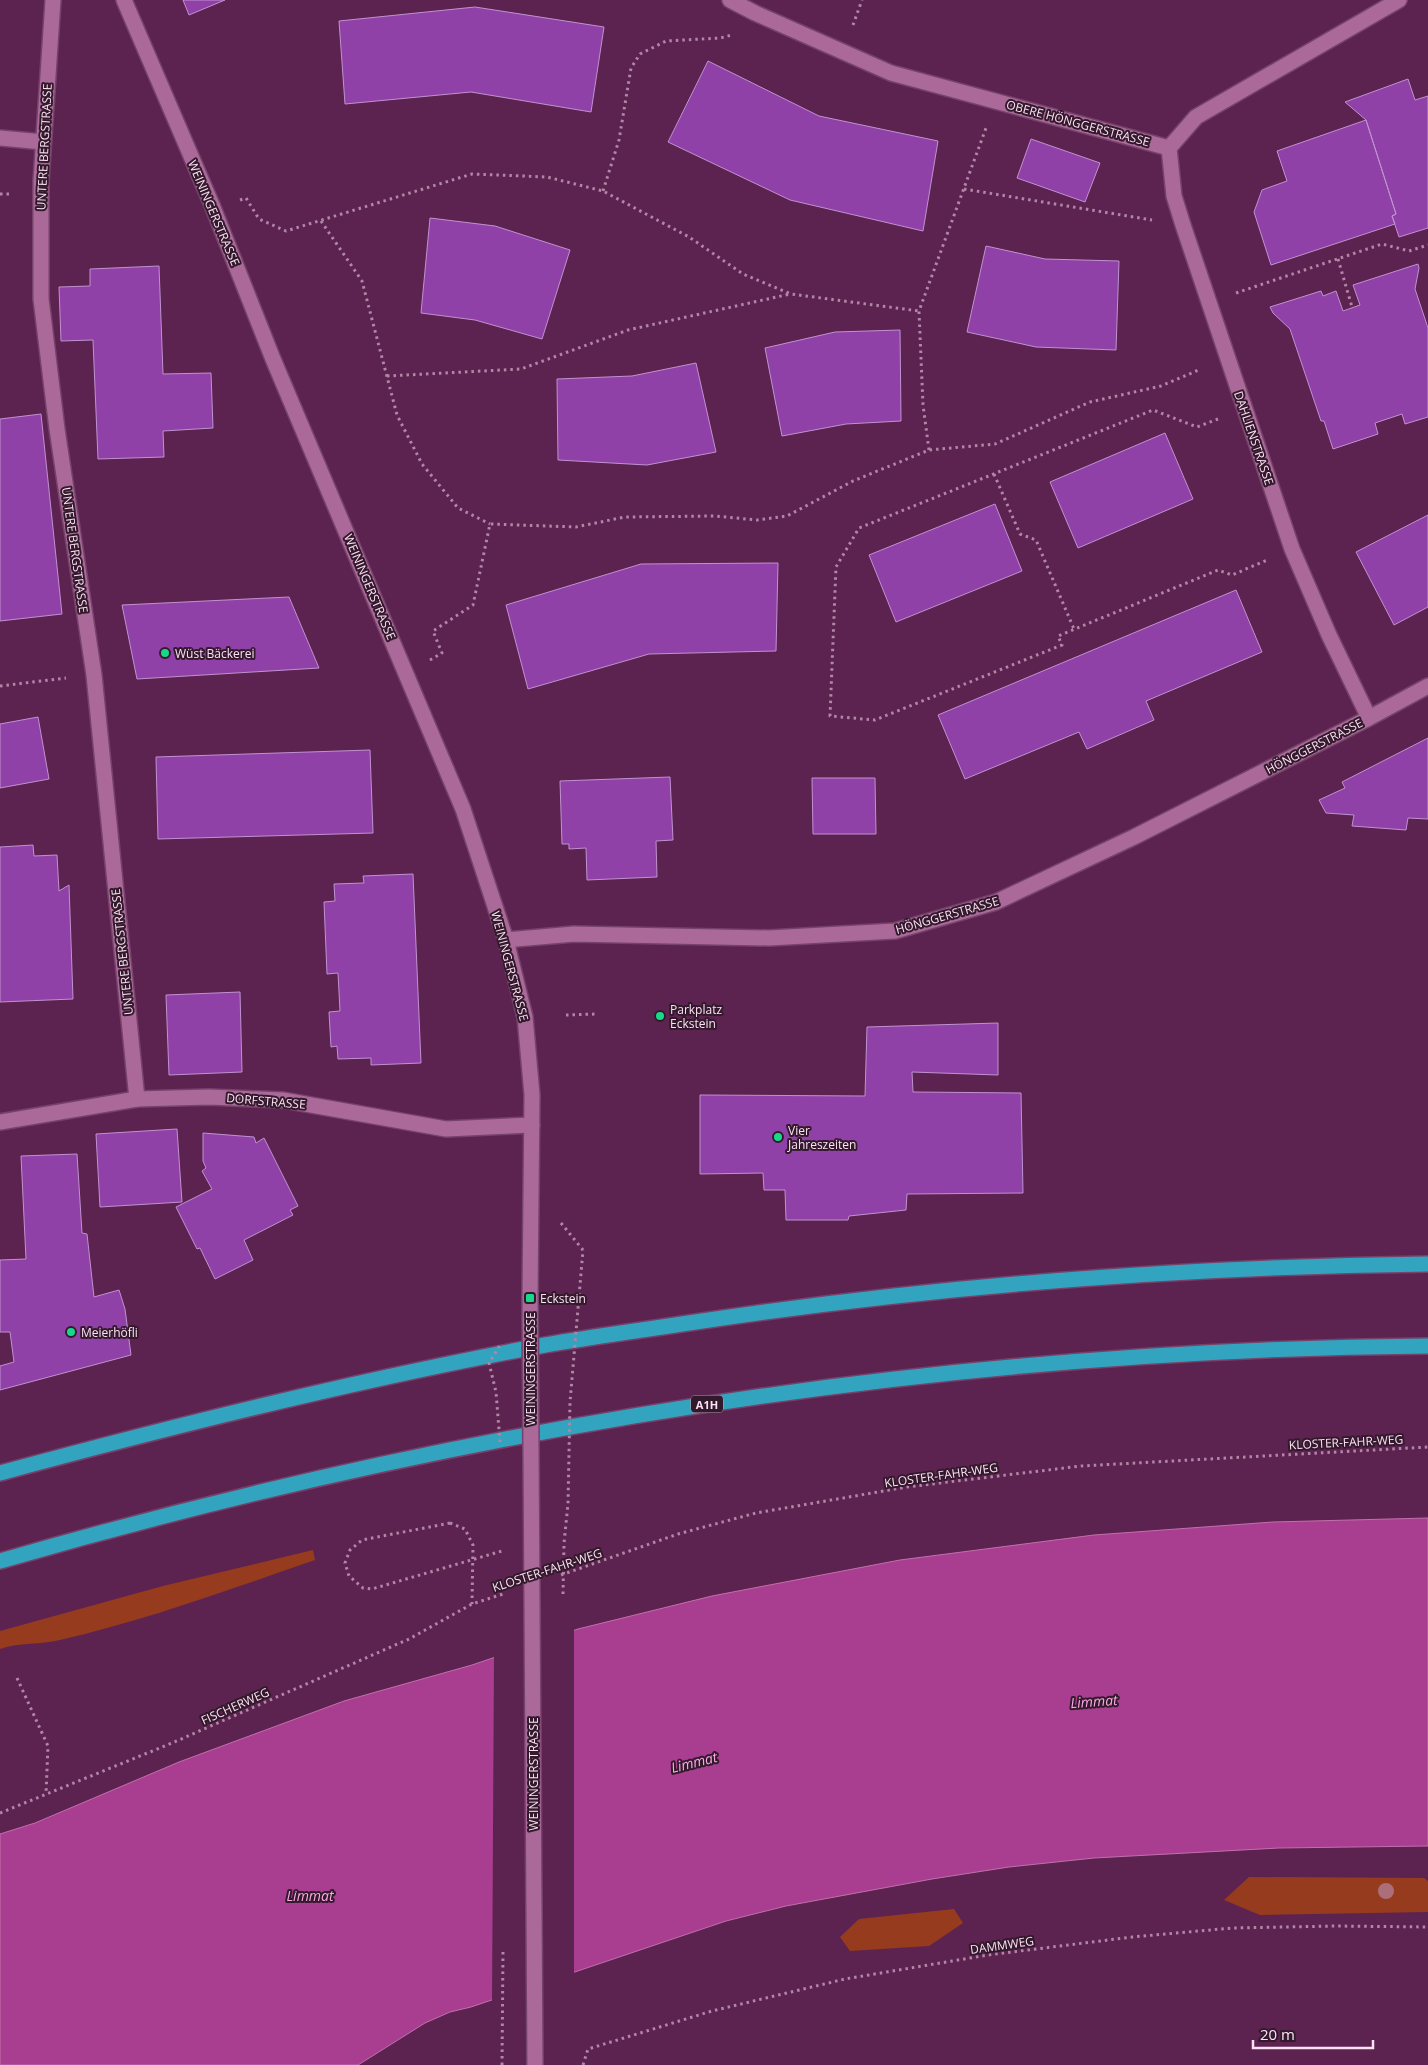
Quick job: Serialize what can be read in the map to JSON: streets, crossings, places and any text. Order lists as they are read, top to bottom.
{
  "streets": {
    "highway": ["A1H"],
    "street": [
      "OBERE HÖNGGERSTRASSE",
      "UNTERE BERGSTRASSE",
      "WEININGERSTRASSE",
      "DAHLIENSTRASSE",
      "HÖNGGERSTRASSE",
      "DORFSTRASSE"
    ],
    "path": ["KLOSTER-FAHR-WEG", "FISCHERWEG", "DAMMWEG"]
  },
  "crossings": [
    ["OBERE HÖNGGERSTRASSE", "DAHLIENSTRASSE"],
    ["UNTERE BERGSTRASSE", "DORFSTRASSE"],
    ["WEININGERSTRASSE", "HÖNGGERSTRASSE"],
    ["WEININGERSTRASSE", "DORFSTRASSE"],
    ["DAHLIENSTRASSE", "HÖNGGERSTRASSE"],
    ["KLOSTER-FAHR-WEG", "FISCHERWEG"]
  ],
  "water": ["Limmat"],
  "places": {
    "other": [
      "Wüst Bäckerei",
      "Parkplatz Eckstein",
      "Vier Jahreszeiten",
      "Meierhöfli"
    ],
    "transit": ["Eckstein"]
  },
  "scale_bar": "20 m"
}
